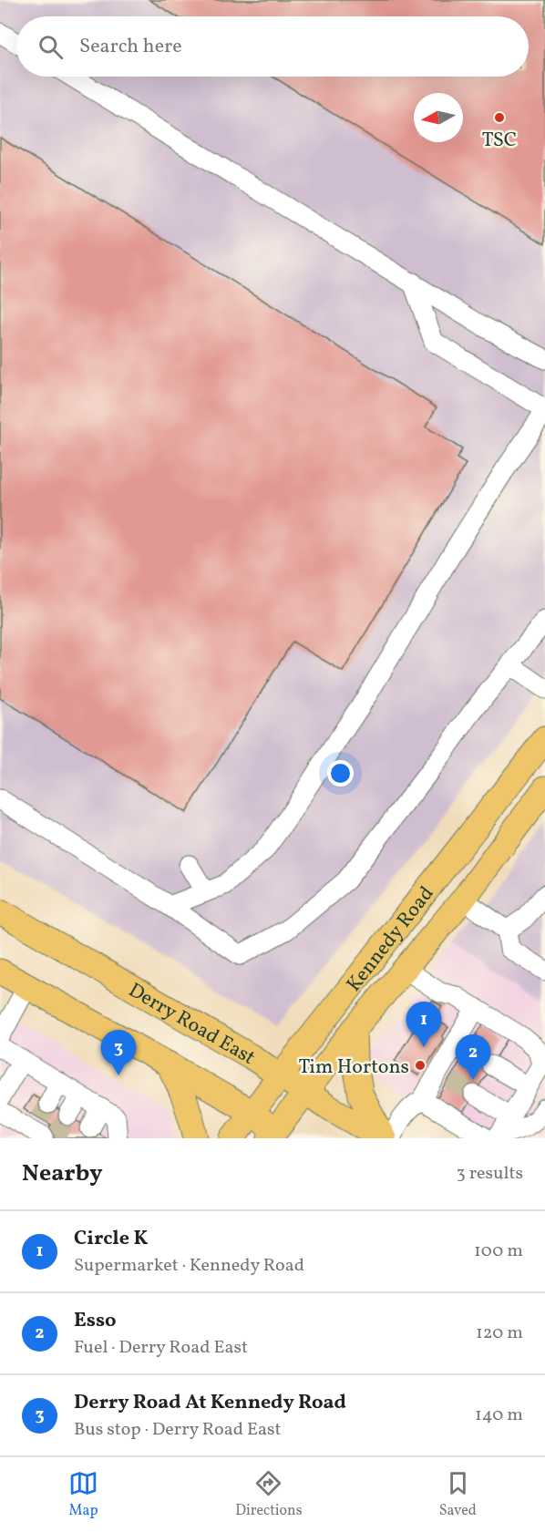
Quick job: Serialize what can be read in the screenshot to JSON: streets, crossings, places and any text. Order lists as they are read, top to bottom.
{
  "streets": {
    "main road": ["Kennedy Road", "Derry Road East"]
  },
  "crossings": [
    ["Kennedy Road", "Derry Road East"]
  ],
  "places": ["TSC", "Tim Hortons"],
  "north": "left",
  "page": {
    "search": "Search here",
    "pins": ["1", "3", "2"],
    "heading": ["Nearby", "3 results"],
    "list": [
      {
        "mark": "1",
        "name": "Circle K",
        "note": "Supermarket · Kennedy Road",
        "value": "100 m"
      },
      {
        "mark": "2",
        "name": "Esso",
        "note": "Fuel · Derry Road East",
        "value": "120 m"
      },
      {
        "mark": "3",
        "name": "Derry Road At Kennedy Road",
        "note": "Bus stop · Derry Road East",
        "value": "140 m"
      }
    ],
    "nav": ["Map", "Directions", "Saved"]
  }
}
